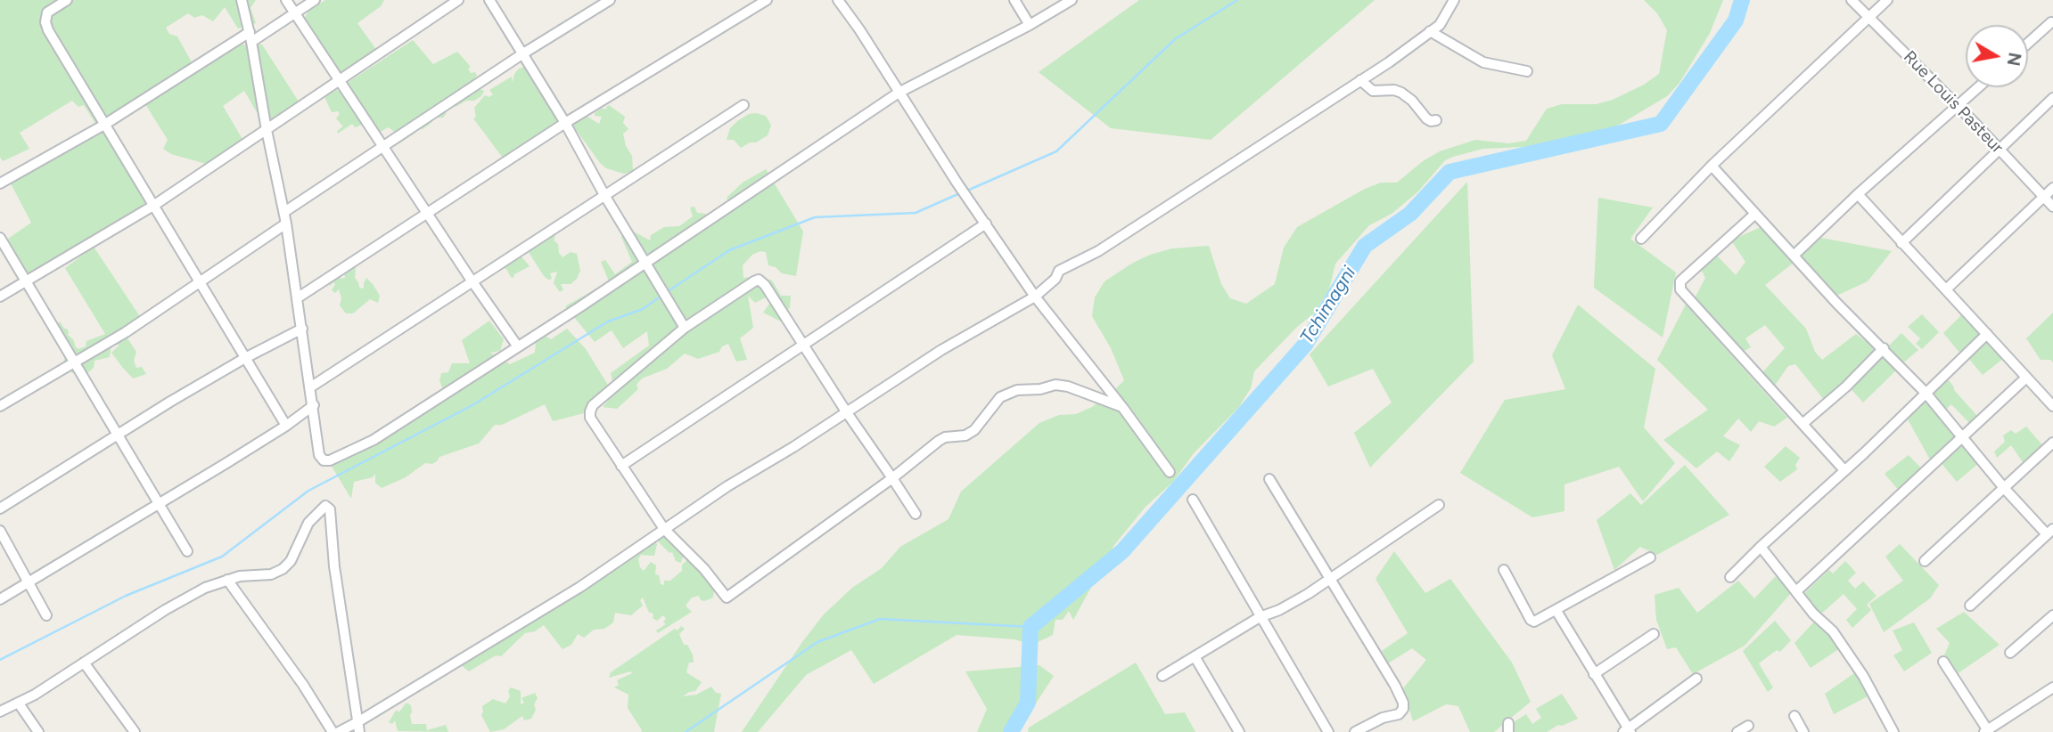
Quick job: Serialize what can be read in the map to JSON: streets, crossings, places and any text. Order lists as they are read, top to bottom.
{
  "streets": {
    "street": ["Rue Louis Pasteur"]
  },
  "water": ["Tchimagni"],
  "north": "right"
}
